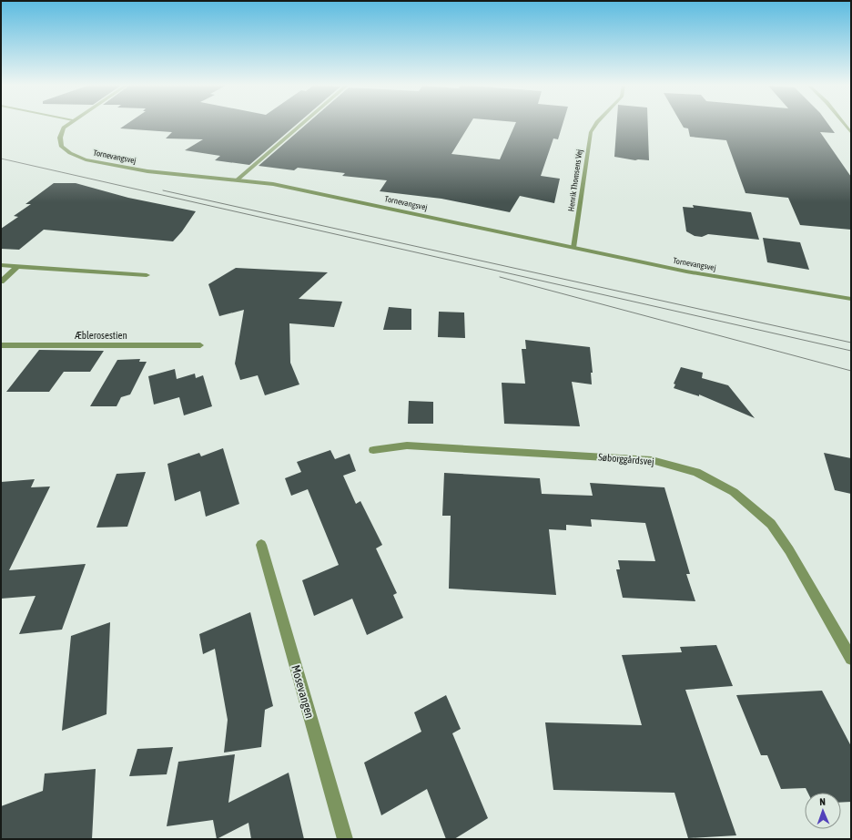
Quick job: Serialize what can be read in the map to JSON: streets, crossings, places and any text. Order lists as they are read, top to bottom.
{
  "streets": {
    "street": [
      "Tornevangsvej",
      "Henrik Thomsens Vej",
      "Æblerosestien",
      "Søborggårdsvej",
      "Mosevangen"
    ]
  },
  "crossings": [
    ["Tornevangsvej", "Henrik Thomsens Vej"]
  ],
  "north": "top"
}
